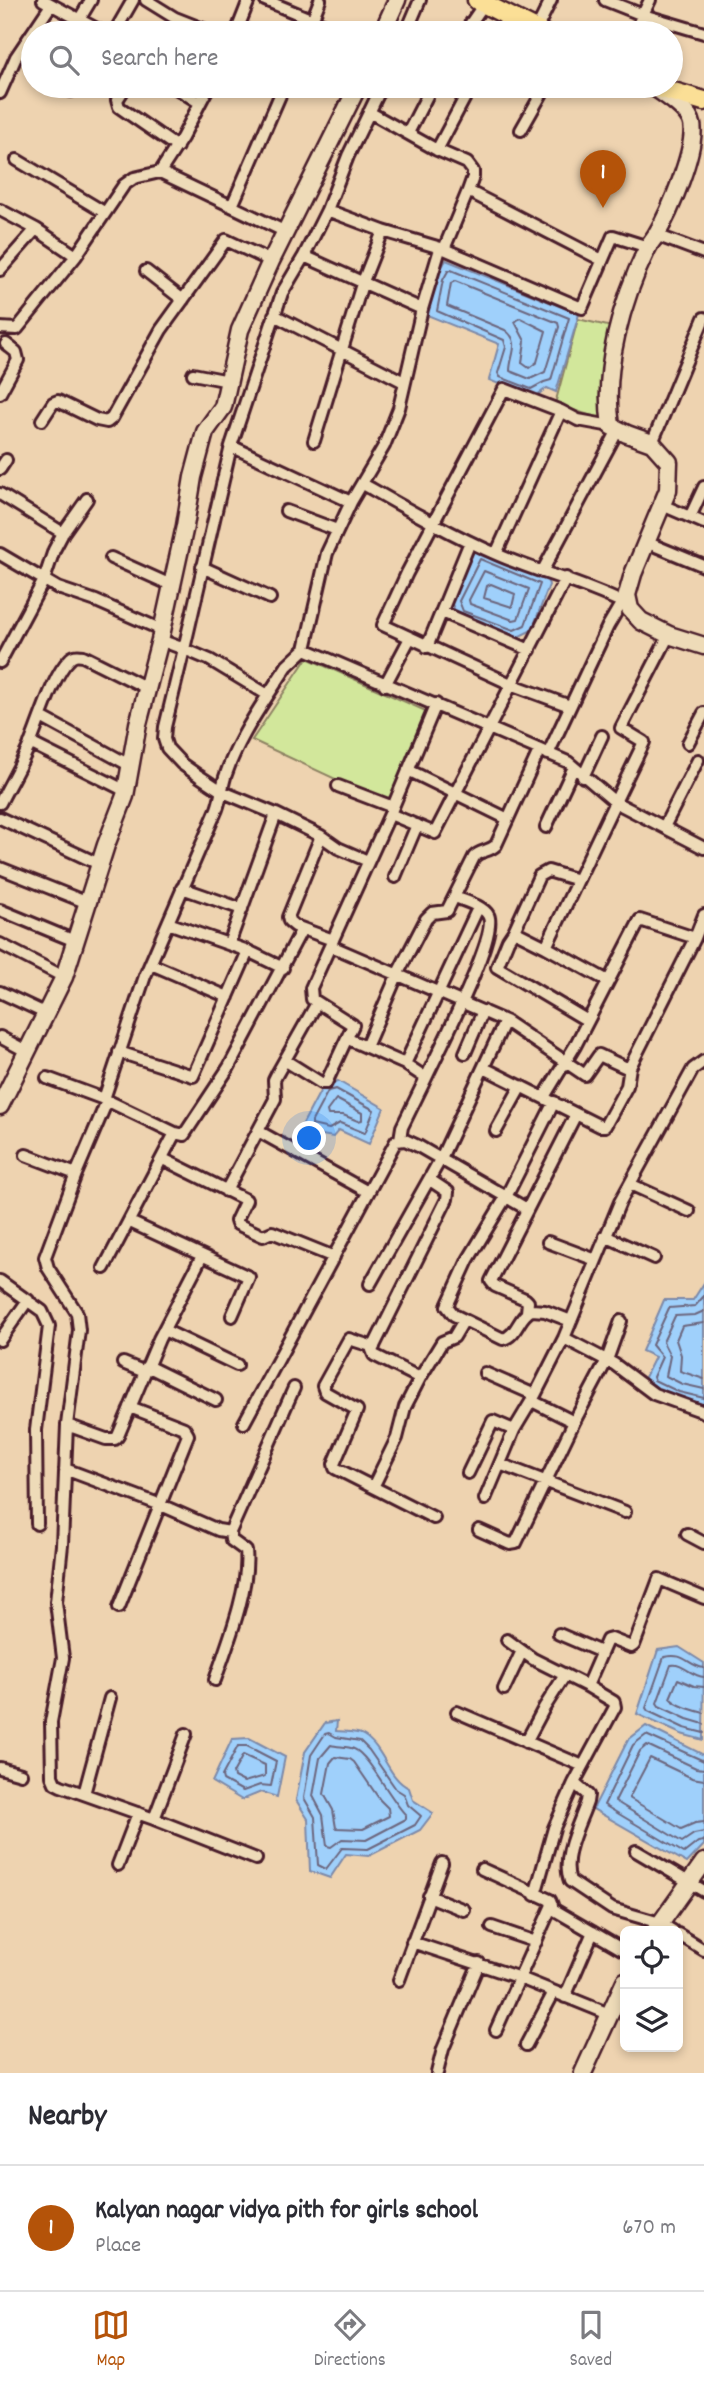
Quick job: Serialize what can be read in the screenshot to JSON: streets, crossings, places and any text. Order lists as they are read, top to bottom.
{
  "page": {
    "search": "Search here",
    "pins": "1",
    "heading": "Nearby",
    "list": [
      {
        "mark": "1",
        "name": "Kalyan nagar vidya pith for girls school",
        "note": "Place",
        "value": "670 m"
      }
    ],
    "nav": ["Map", "Directions", "Saved"]
  }
}
